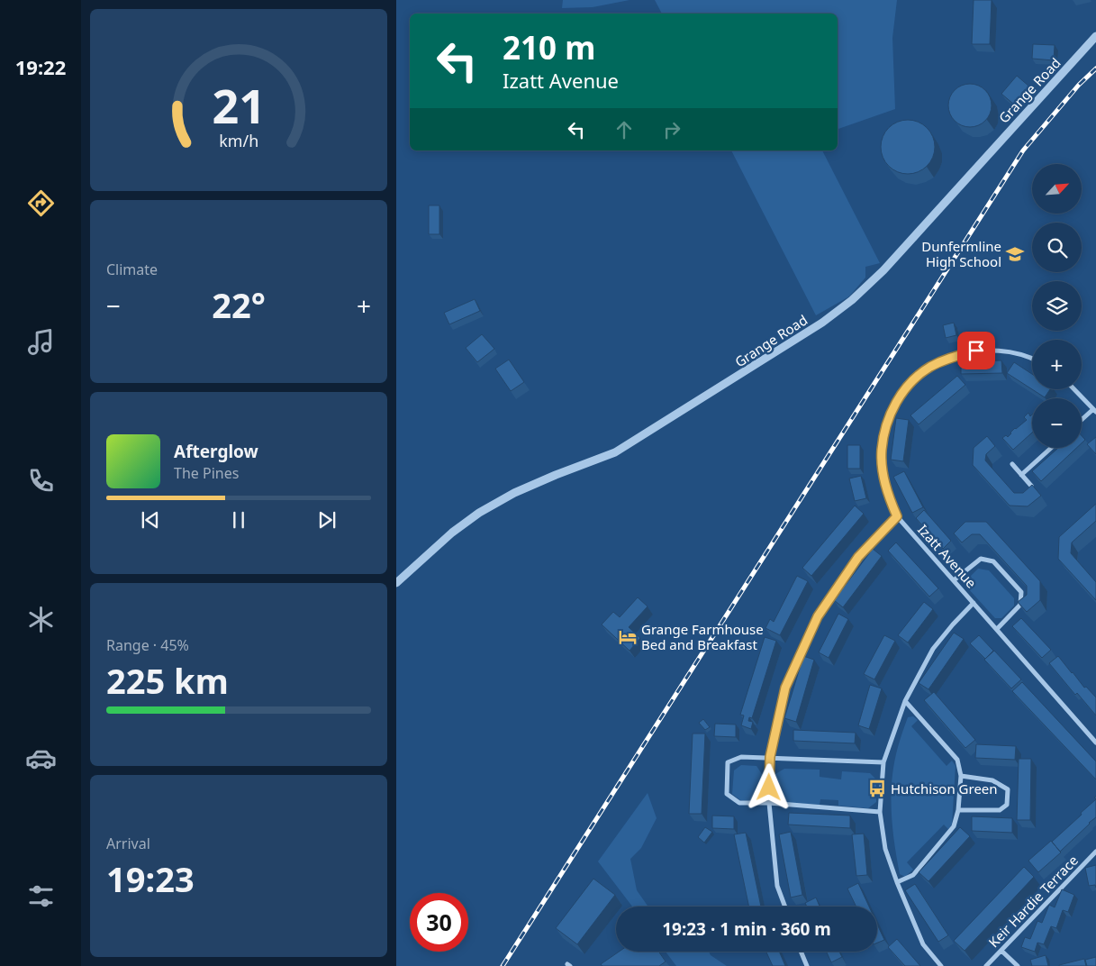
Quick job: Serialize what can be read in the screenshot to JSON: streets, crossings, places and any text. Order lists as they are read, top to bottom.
{
  "streets": {
    "street": ["Grange Road", "Izatt Avenue", "Keir Hardie Terrace"]
  },
  "places": {
    "school or university": ["Dunfermline High School"],
    "hotel": ["Grange Farmhouse Bed and Breakfast"],
    "bus stop": ["Hutchison Green"]
  },
  "north": "top right",
  "page": {
    "tabs": "19:22",
    "turn": ["210 m", "Izatt Avenue"],
    "map_buttons": ["+", "−"],
    "tile": [
      "Climate",
      ["Range · 45%", "225 km"],
      ["Arrival", "19:23"]
    ],
    "heat": ["−", "22°", "+"],
    "song": ["Afterglow", "The Pines"],
    "limit": "30",
    "trip": "19:23 · 1 min · 360 m",
    "gauge": ["21", "km/h"]
  }
}
